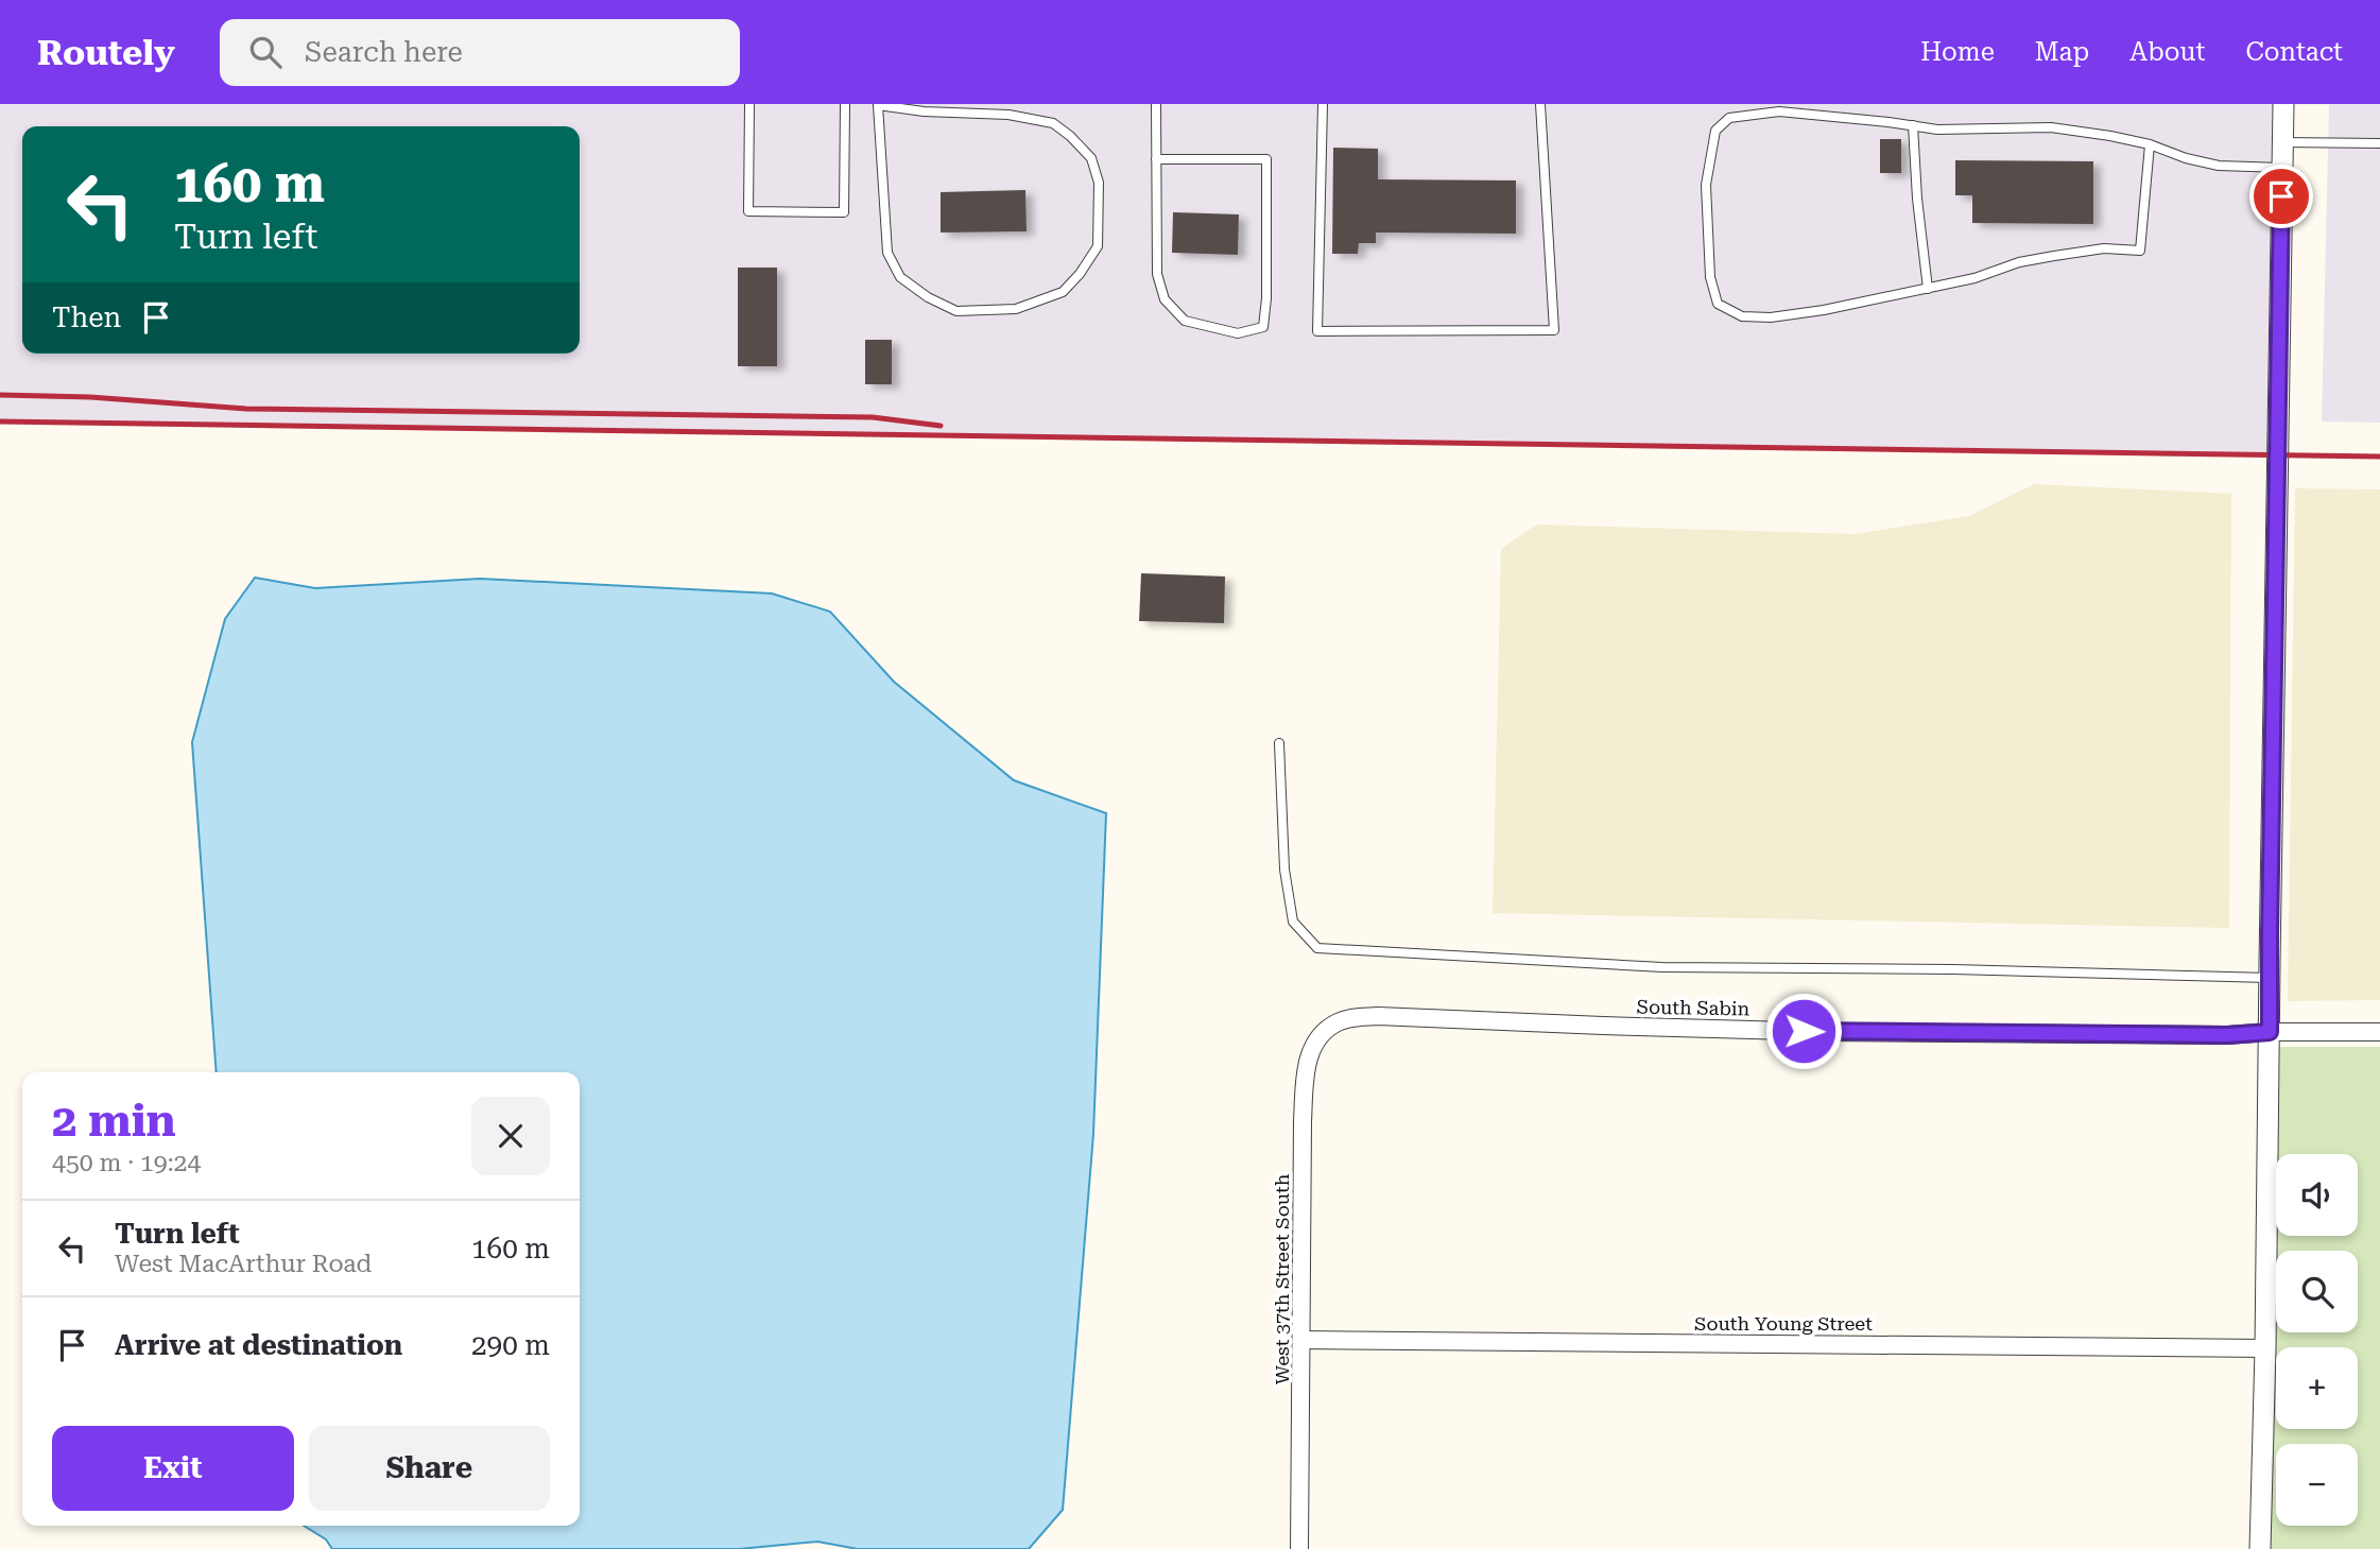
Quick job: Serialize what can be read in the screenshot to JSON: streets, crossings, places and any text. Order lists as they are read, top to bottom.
{
  "streets": {
    "street": ["South Sabin", "West 37th Street South", "South Young Street"]
  },
  "crossings": [
    ["South Sabin", "West 37th Street South"],
    ["West 37th Street South", "South Young Street"]
  ],
  "page": {
    "header": "Routely",
    "search": "Search here",
    "nav": [
      "Home",
      "Map",
      "About",
      "Contact"
    ],
    "turn": ["160 m", "Turn left"],
    "then": "Then",
    "heading": ["2 min", "450 m · 19:24"],
    "map_buttons": ["+", "−"],
    "list": [
      {
        "name": "Turn left",
        "note": "West MacArthur Road",
        "value": "160 m"
      },
      {
        "name": "Arrive at destination",
        "value": "290 m"
      }
    ],
    "buttons": ["Exit", "Share"]
  }
}
